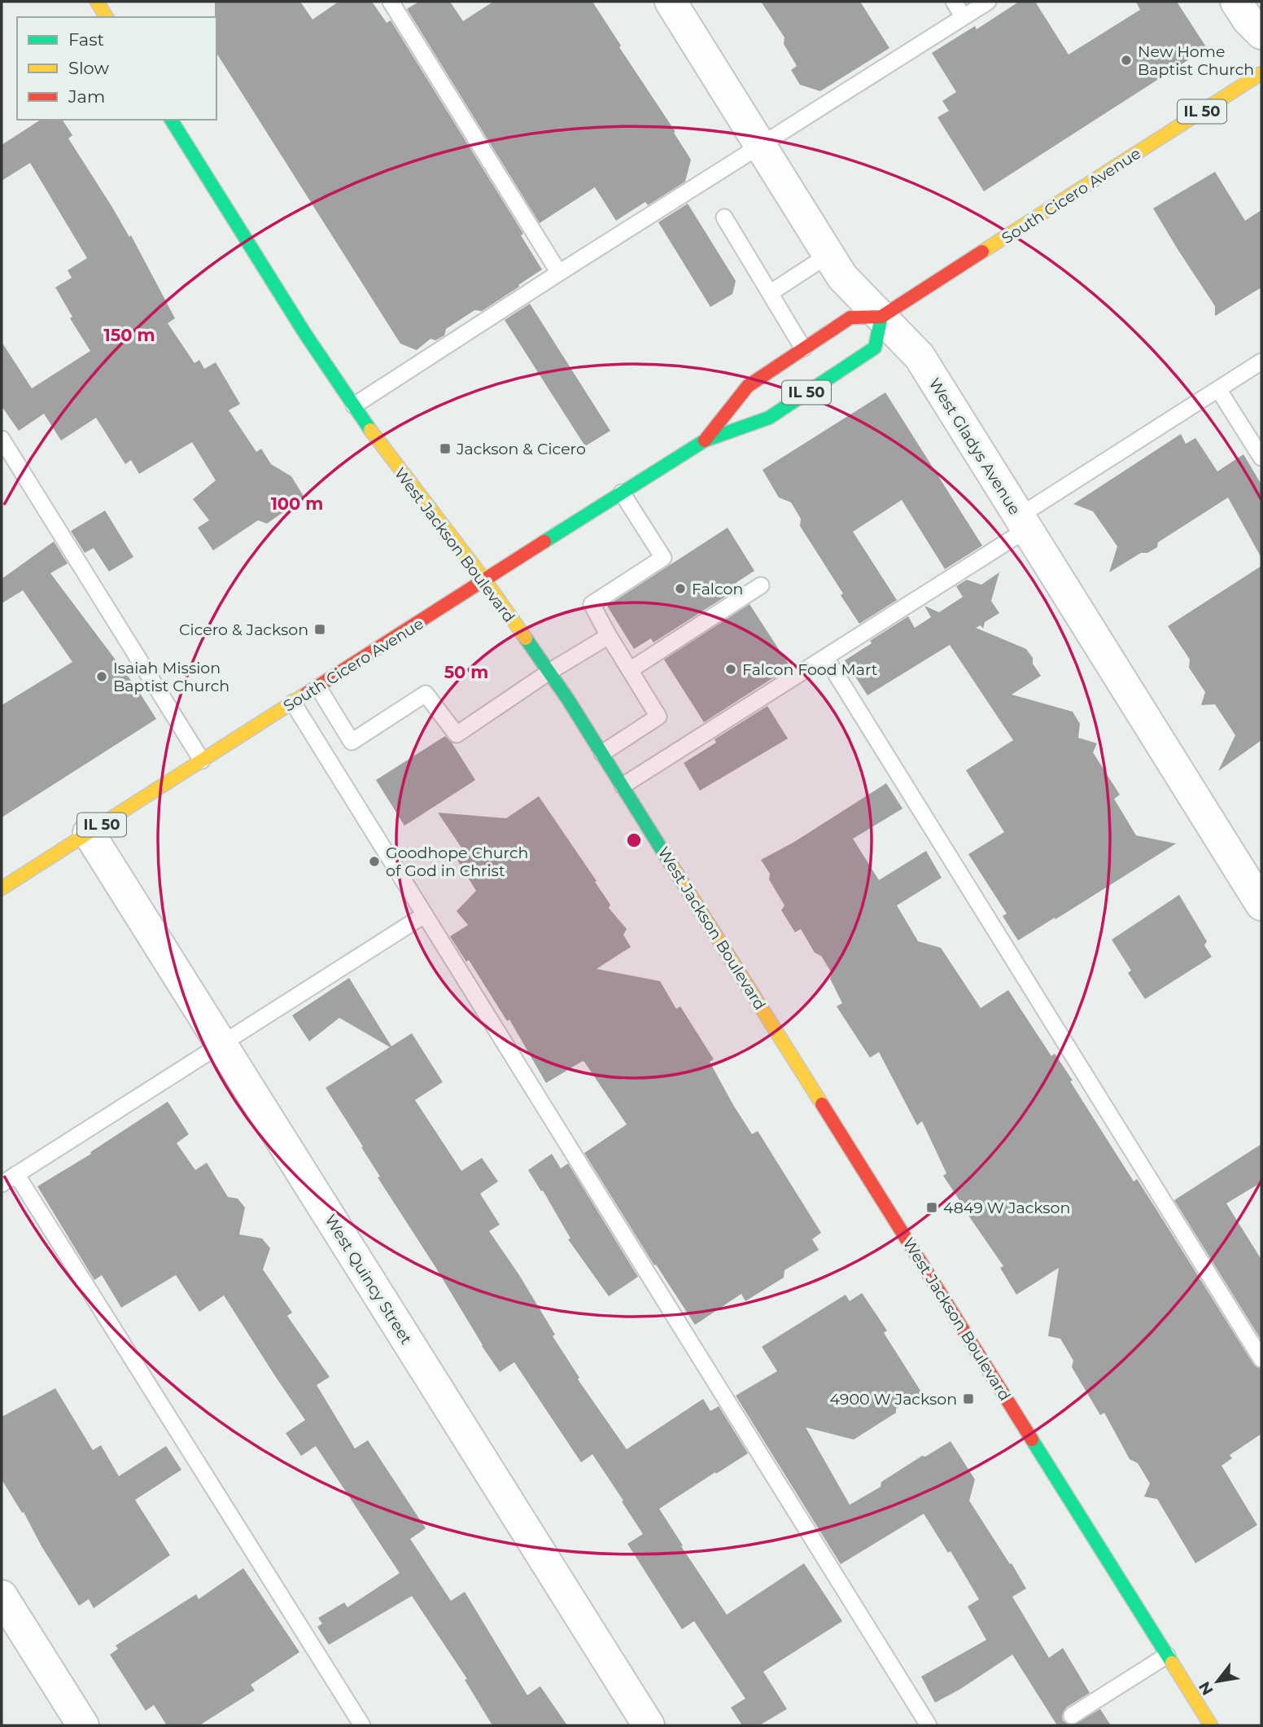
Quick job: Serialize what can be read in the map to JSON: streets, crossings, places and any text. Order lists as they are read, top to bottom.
{
  "streets": {
    "street": [
      "IL 50",
      "South Cicero Avenue",
      "West Gladys Avenue",
      "West Jackson Boulevard",
      "West Quincy Street"
    ]
  },
  "crossings": [
    ["South Cicero Avenue", "West Gladys Avenue"],
    ["South Cicero Avenue", "West Jackson Boulevard"],
    ["South Cicero Avenue", "West Quincy Street"]
  ],
  "places": {
    "other": [
      "New Home Baptist Church",
      "Falcon",
      "Falcon Food Mart",
      "Isaiah Mission Baptist Church",
      "Goodhope Church of God in Christ"
    ],
    "transit": [
      "Jackson & Cicero",
      "Cicero & Jackson",
      "4849 W Jackson",
      "4900 W Jackson"
    ]
  },
  "legend": ["Fast", "Slow", "Jam"],
  "north": "bottom left",
  "rings": ["150 m", "100 m", "50 m"]
}
